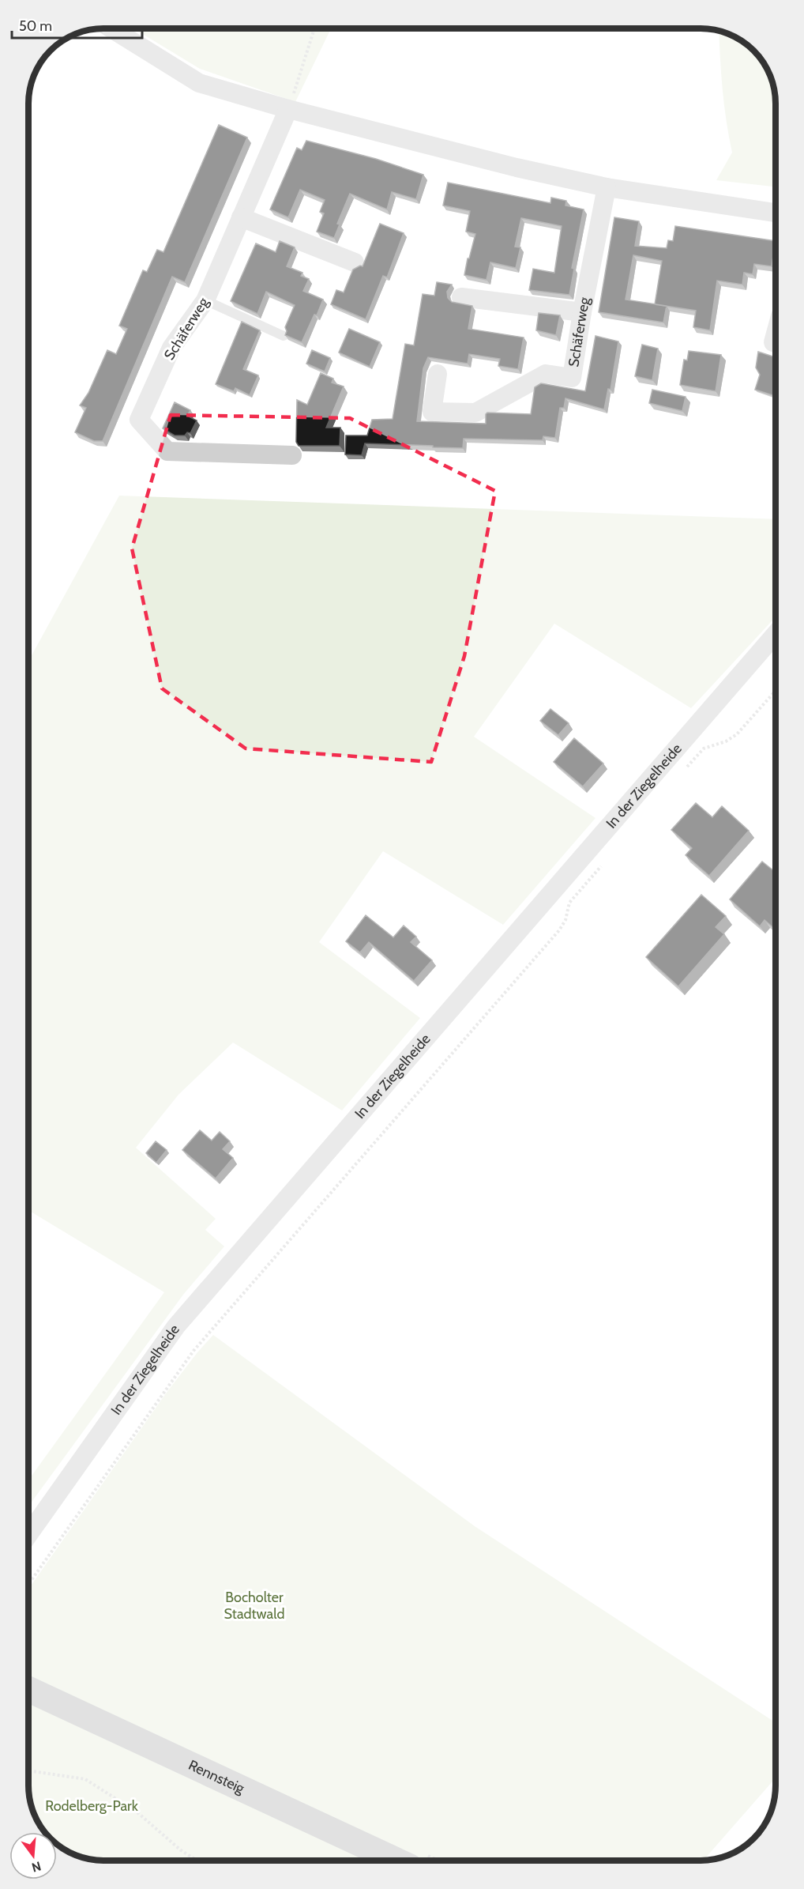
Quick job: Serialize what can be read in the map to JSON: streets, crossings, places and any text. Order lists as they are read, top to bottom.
{
  "streets": {
    "street": ["Schäferweg", "In der Ziegelheide", "Rennsteig"]
  },
  "parks": ["Bocholter Stadtwald", "Rodelberg-Park"],
  "scale_bar": "50 m",
  "north": "bottom"
}
